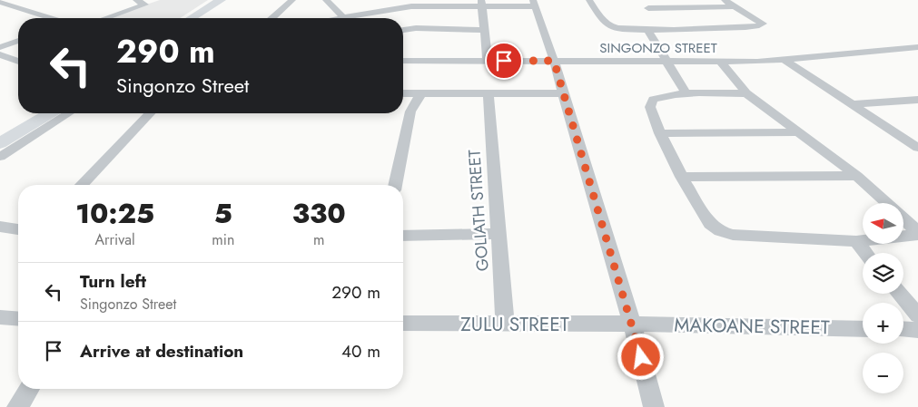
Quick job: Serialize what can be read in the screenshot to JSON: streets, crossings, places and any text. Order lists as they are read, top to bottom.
{
  "streets": {
    "street": [
      "SINGONZO STREET",
      "GOLIATH STREET",
      "ZULU STREET",
      "MAKOANE STREET"
    ]
  },
  "crossings": [
    ["GOLIATH STREET", "ZULU STREET"],
    ["ZULU STREET", "MAKOANE STREET"]
  ],
  "north": "left",
  "page": {
    "turn": ["290 m", "Singonzo Street"],
    "eta": [
      "10:25",
      "Arrival",
      "5",
      "min",
      "330",
      "m"
    ],
    "map_buttons": ["+", "−"],
    "list": [
      {
        "name": "Turn left",
        "note": "Singonzo Street",
        "value": "290 m"
      },
      {
        "name": "Arrive at destination",
        "value": "40 m"
      }
    ]
  }
}
